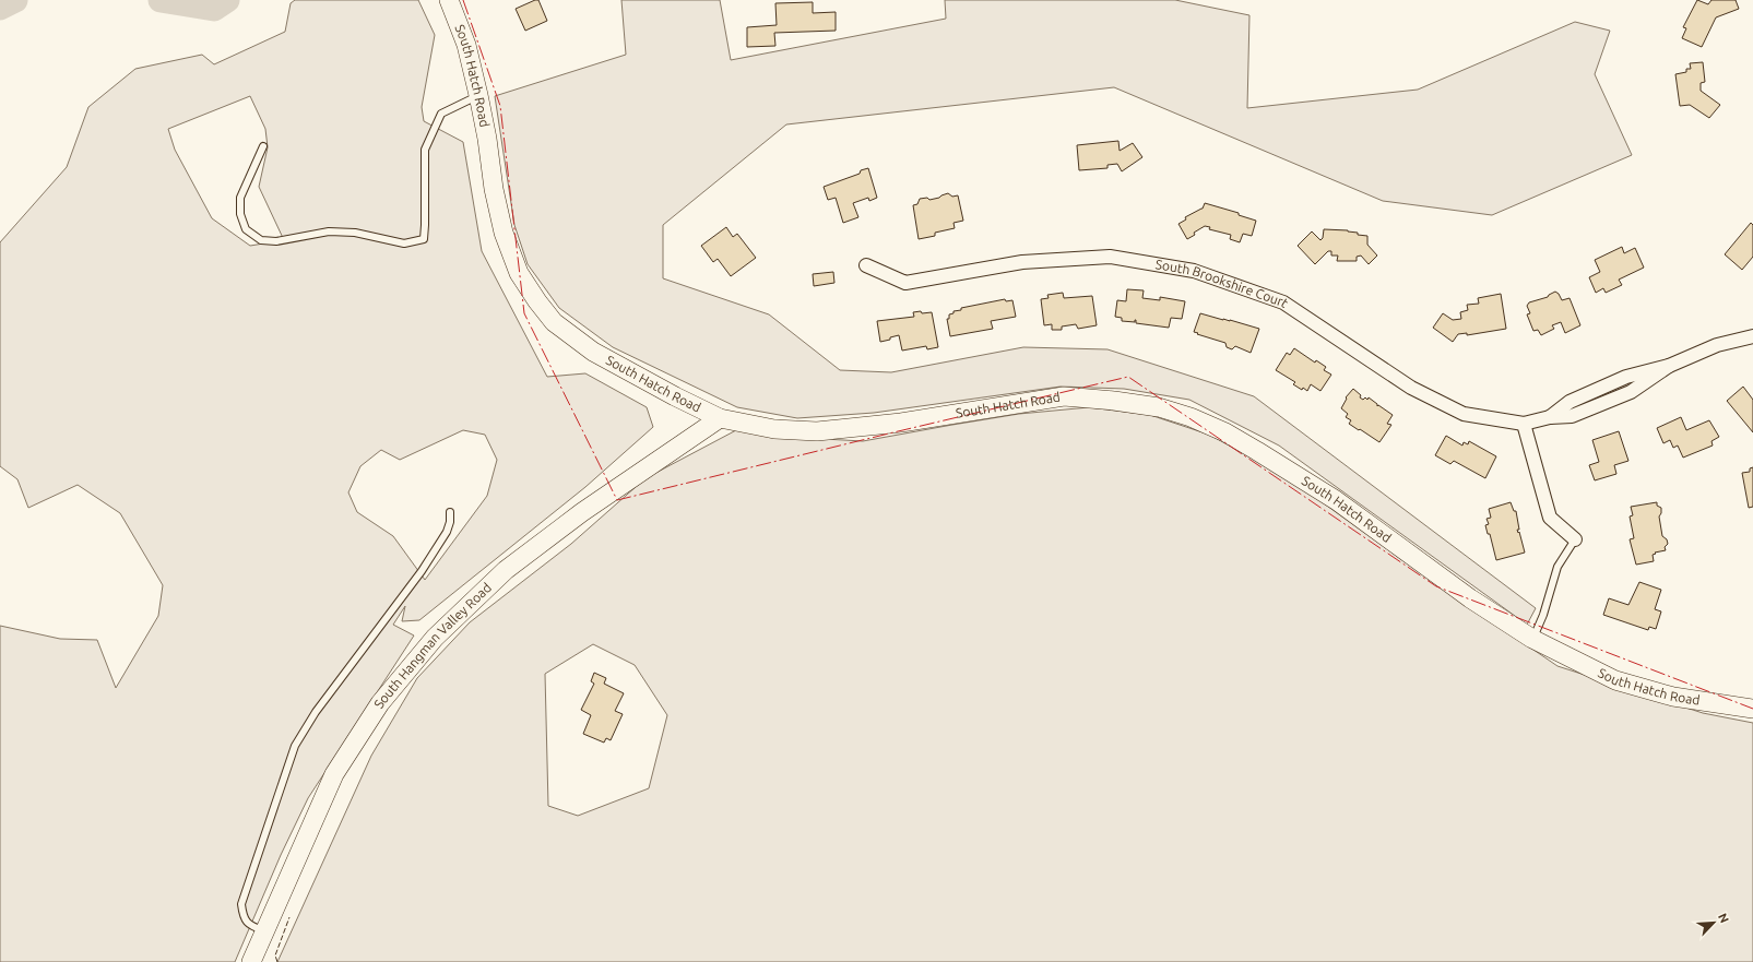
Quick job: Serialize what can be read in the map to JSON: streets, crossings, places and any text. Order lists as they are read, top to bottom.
{
  "streets": {
    "main road": ["South Hatch Road", "South Hangman Valley Road"],
    "street": ["South Brookshire Court"]
  },
  "crossings": [
    ["South Hatch Road", "South Hangman Valley Road"]
  ],
  "north": "top right"
}
